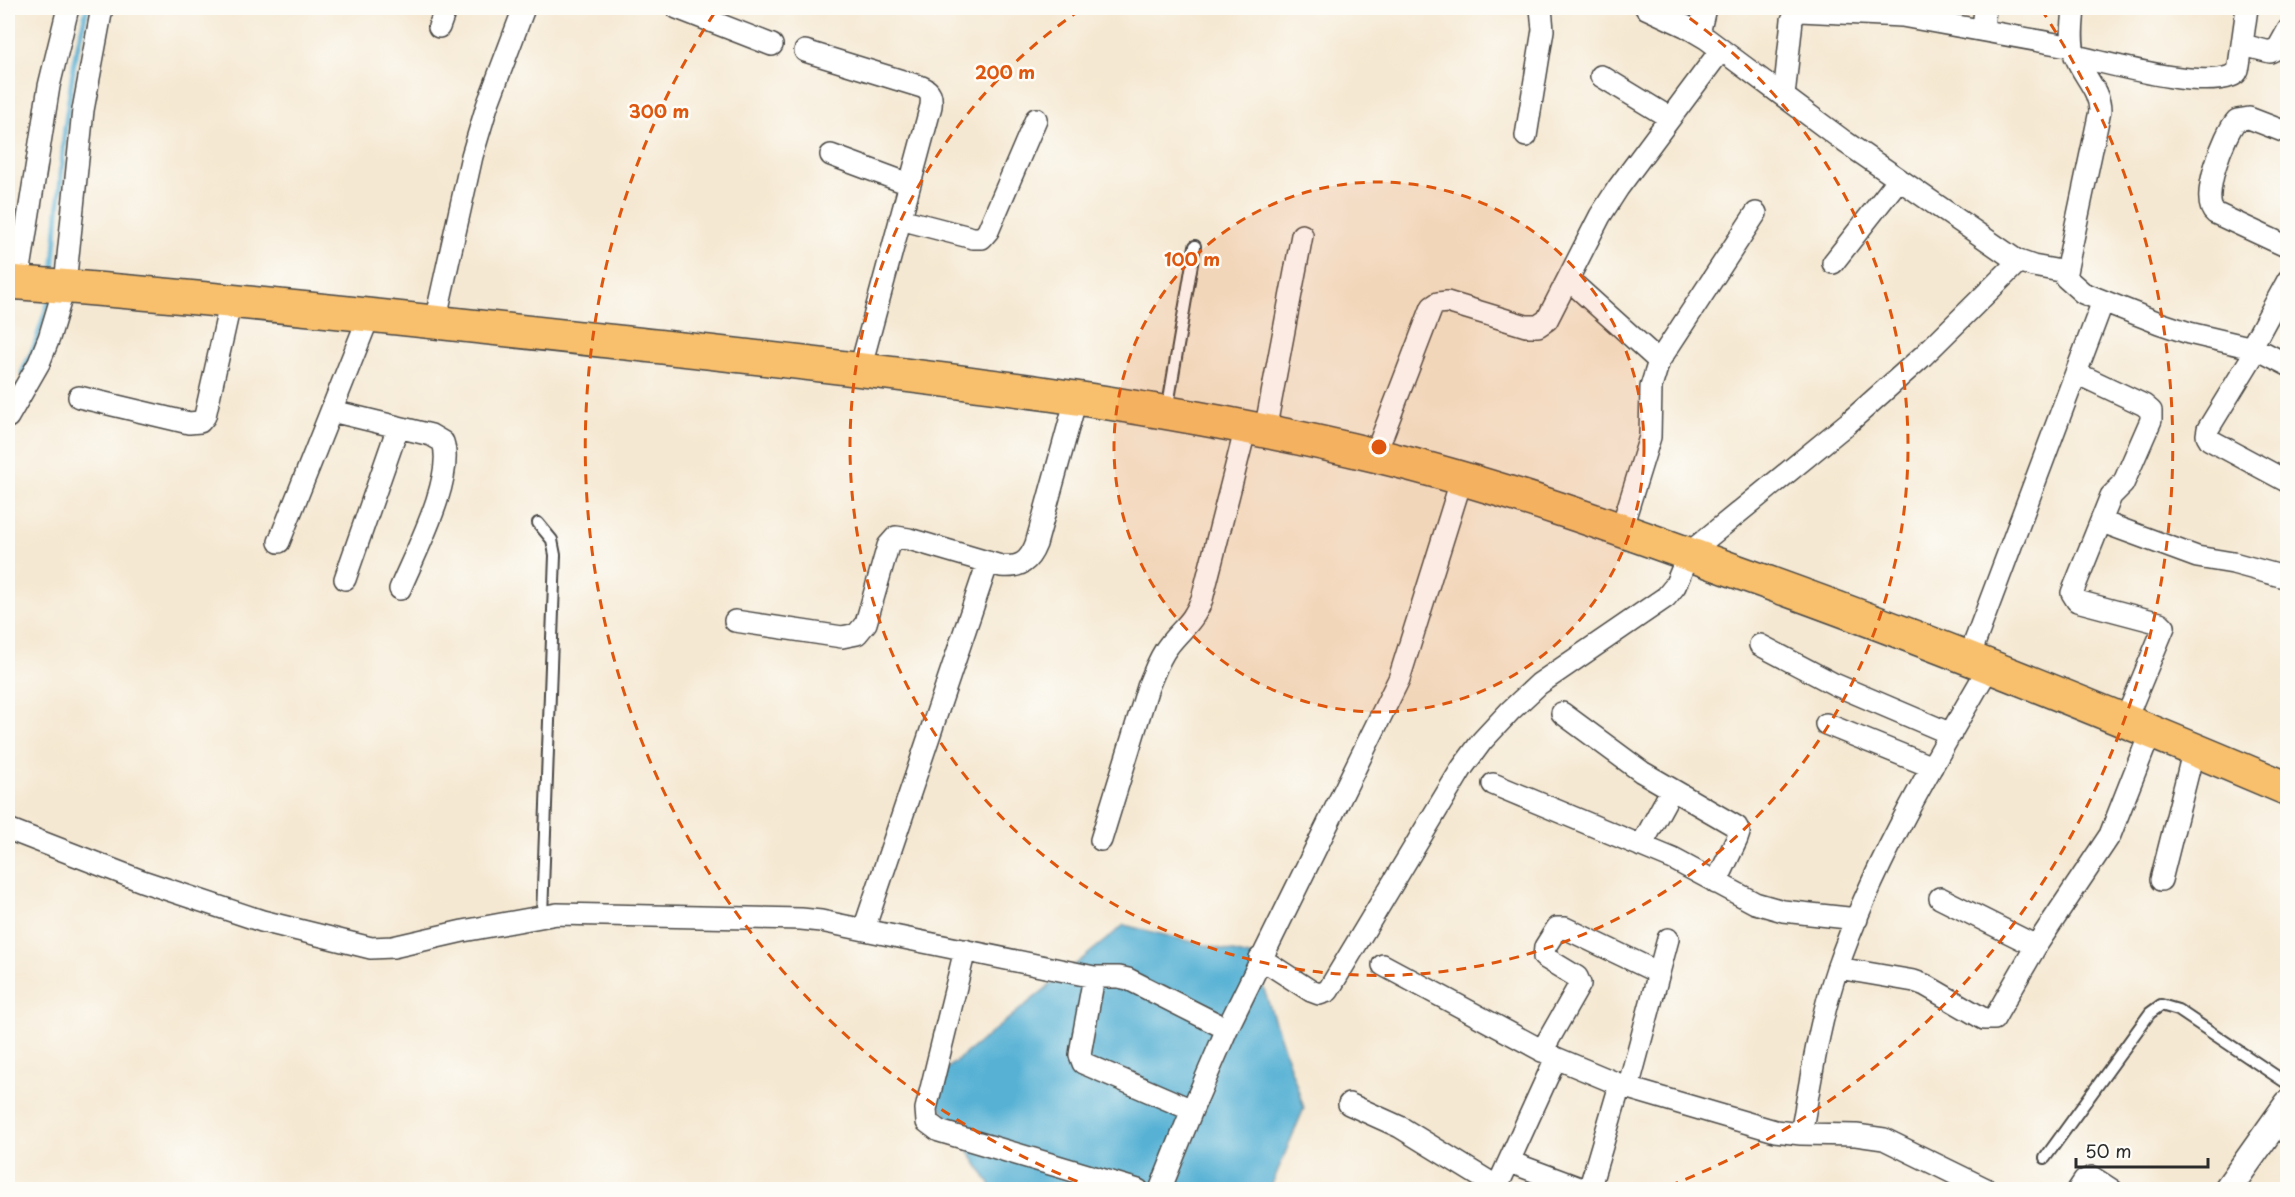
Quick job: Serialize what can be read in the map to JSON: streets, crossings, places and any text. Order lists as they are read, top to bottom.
{
  "scale_bar": "50 m",
  "rings": ["200 m", "300 m", "100 m"]
}
